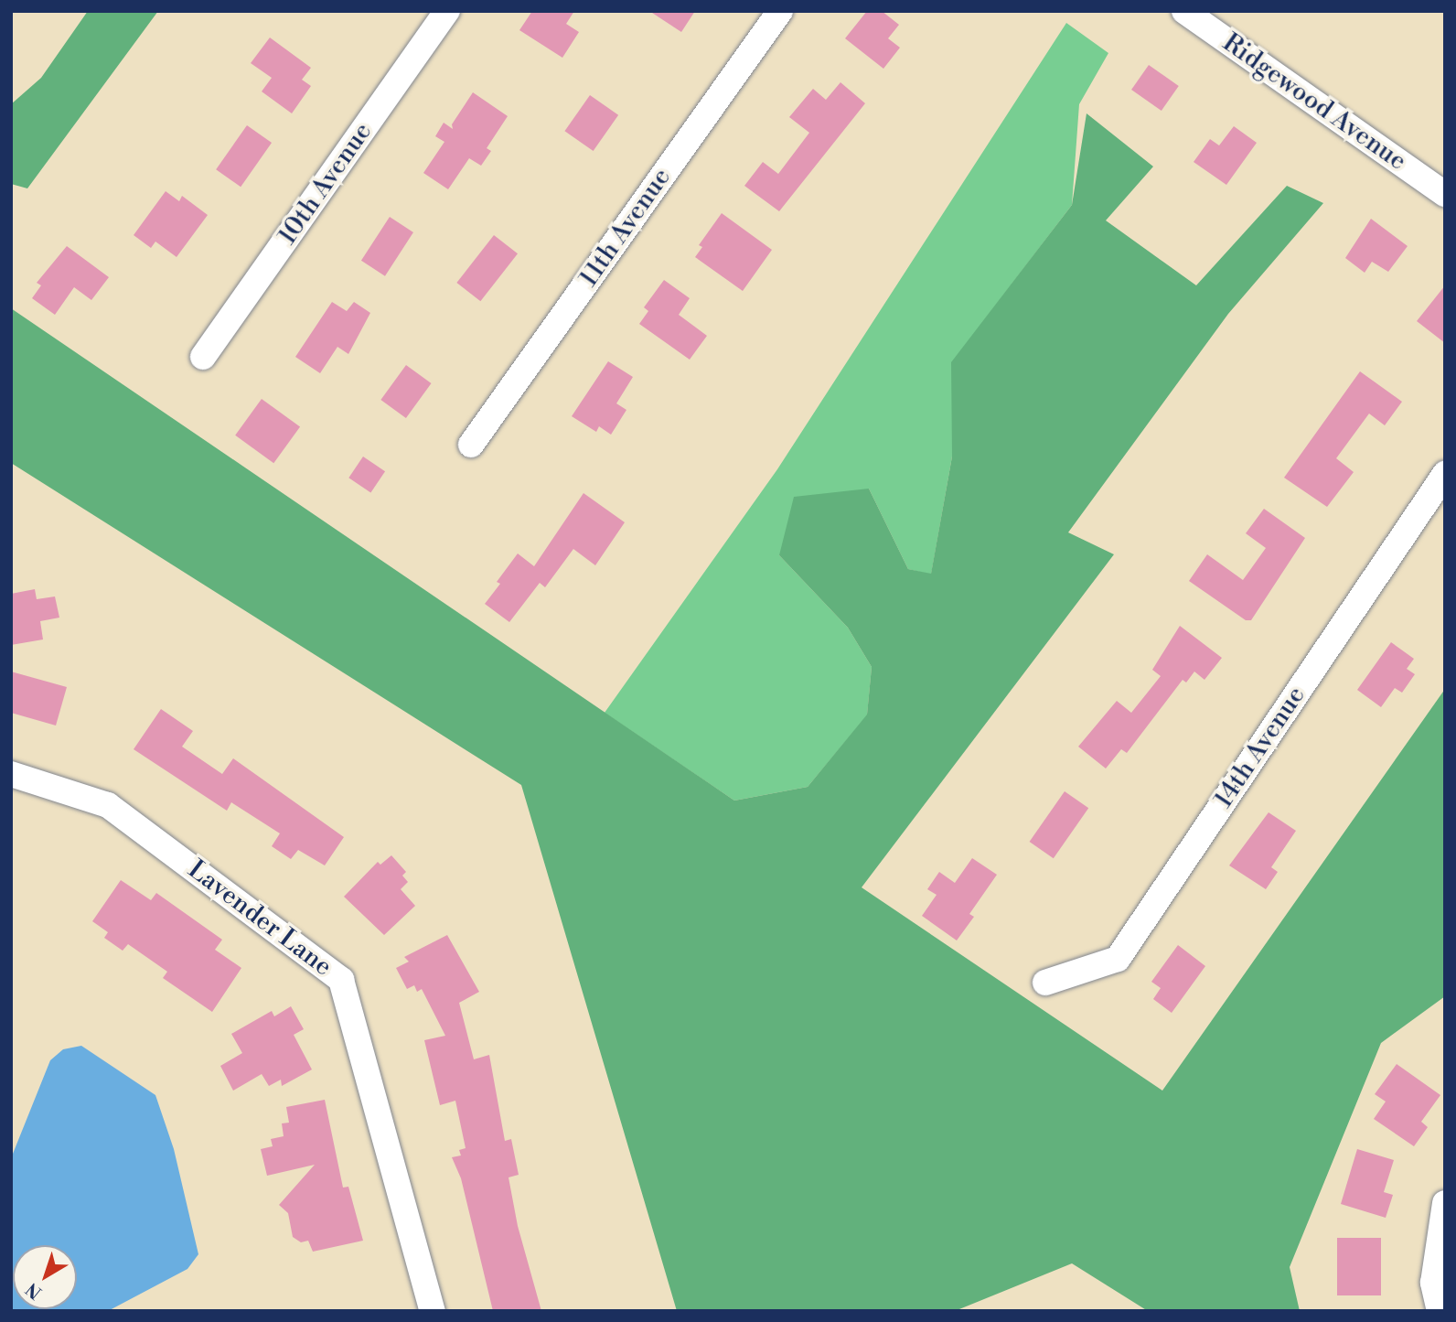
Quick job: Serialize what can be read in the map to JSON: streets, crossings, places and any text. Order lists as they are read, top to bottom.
{
  "streets": {
    "street": [
      "Ridgewood Avenue",
      "10th Avenue",
      "11th Avenue",
      "14th Avenue",
      "Lavender Lane"
    ]
  },
  "north": "bottom left"
}
